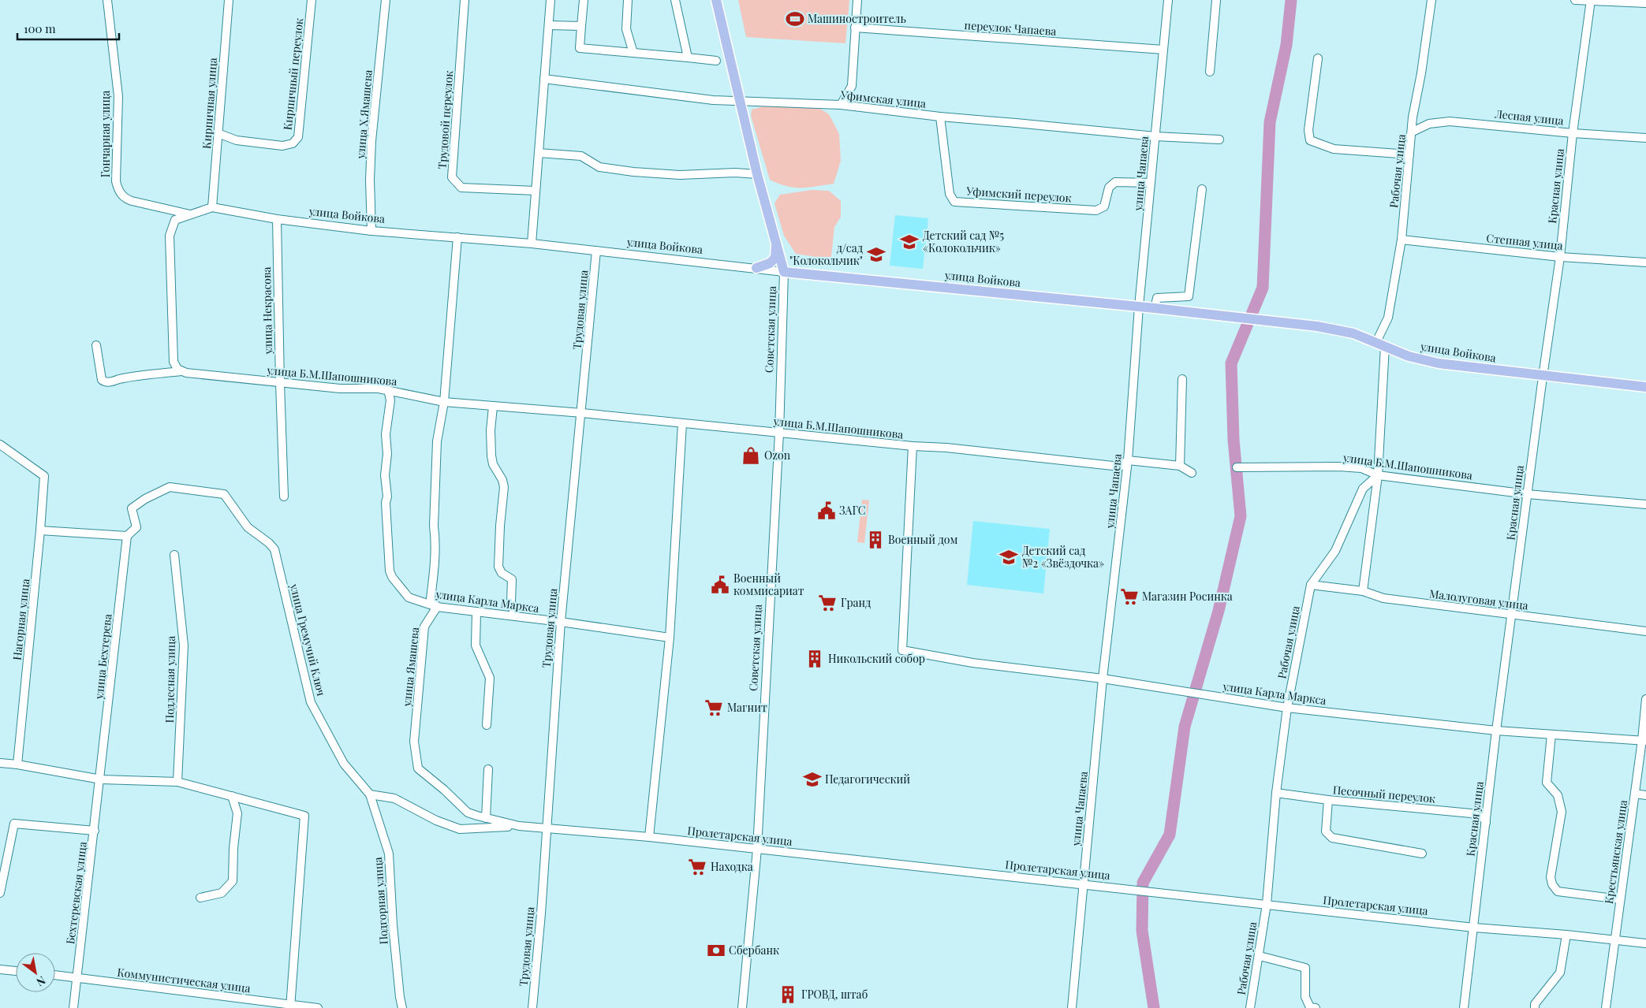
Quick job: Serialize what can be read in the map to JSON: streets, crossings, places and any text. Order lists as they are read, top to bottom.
{
  "streets": {
    "main road": ["улица Войкова", "Советская улица"],
    "street": [
      "переулок Чапаева",
      "Кирпичный переулок",
      "Уфимская улица",
      "Кирпичная улица",
      "улица Х.Ямашева",
      "Лесная улица",
      "Трудовой переулок",
      "Гончарная улица",
      "Рабочая улица",
      "улица Чапаева",
      "Красная улица",
      "Уфимский переулок",
      "Степная улица",
      "Трудовая улица",
      "улица Некрасова",
      "улица Б.М.Шапошникова",
      "Малолуговая улица",
      "улица Карла Маркса",
      "Нагорная улица",
      "улица Гремучий Ключ",
      "улица Бехтерева",
      "улица Ямашева",
      "Подлесная улица",
      "Песочный переулок",
      "Пролетарская улица",
      "Крестьянская улица",
      "Бехтеревская улица",
      "Подгорная улица",
      "Коммунистическая улица"
    ]
  },
  "crossings": [
    ["переулок Чапаева", "улица Чапаева"],
    ["Кирпичный переулок", "Кирпичная улица"],
    ["Уфимская улица", "улица Чапаева"],
    ["Уфимская улица", "Уфимский переулок"],
    ["Уфимская улица", "Советская улица"],
    ["Кирпичная улица", "улица Войкова"],
    ["улица Х.Ямашева", "улица Войкова"],
    ["Лесная улица", "Рабочая улица"],
    ["Лесная улица", "Красная улица"],
    ["Гончарная улица", "улица Войкова"],
    ["Рабочая улица", "улица Войкова"],
    ["Рабочая улица", "Степная улица"],
    ["Рабочая улица", "улица Б.М.Шапошникова"],
    ["Рабочая улица", "Малолуговая улица"],
    ["Рабочая улица", "улица Карла Маркса"],
    ["Рабочая улица", "Песочный переулок"],
    ["Рабочая улица", "Пролетарская улица"],
    ["улица Чапаева", "Уфимский переулок"],
    ["улица Чапаева", "улица Войкова"],
    ["улица Чапаева", "улица Б.М.Шапошникова"],
    ["улица Чапаева", "улица Карла Маркса"],
    ["улица Чапаева", "Пролетарская улица"],
    ["Красная улица", "улица Войкова"],
    ["Красная улица", "Степная улица"],
    ["Красная улица", "улица Б.М.Шапошникова"],
    ["Красная улица", "Малолуговая улица"],
    ["Красная улица", "улица Карла Маркса"],
    ["Красная улица", "Песочный переулок"],
    ["Красная улица", "Пролетарская улица"],
    ["улица Войкова", "Трудовая улица"],
    ["улица Войкова", "улица Некрасова"],
    ["улица Войкова", "Советская улица"],
    ["улица Войкова", "улица Б.М.Шапошникова"],
    ["Трудовая улица", "улица Б.М.Шапошникова"],
    ["Трудовая улица", "улица Карла Маркса"],
    ["Трудовая улица", "улица Ямашева"],
    ["Трудовая улица", "Пролетарская улица"],
    ["улица Некрасова", "улица Б.М.Шапошникова"],
    ["Советская улица", "улица Б.М.Шапошникова"],
    ["Советская улица", "Пролетарская улица"],
    ["улица Б.М.Шапошникова", "улица Карла Маркса"],
    ["улица Карла Маркса", "улица Ямашева"],
    ["улица Карла Маркса", "Крестьянская улица"],
    ["улица Гремучий Ключ", "улица Бехтерева"],
    ["улица Гремучий Ключ", "Подгорная улица"],
    ["улица Бехтерева", "Бехтеревская улица"],
    ["улица Ямашева", "Пролетарская улица"],
    ["Пролетарская улица", "Крестьянская улица"],
    ["Бехтеревская улица", "Коммунистическая улица"]
  ],
  "places": {
    "sports": ["Машиностроитель"],
    "school or university": [
      "Детский сад №5 «Колокольчик»",
      "д/сад \"Колокольчик\"",
      "Детский сад №2 «Звёздочка»",
      "Педагогический"
    ],
    "shop": ["Ozon"],
    "public building": ["ЗАГС", "Военный коммисариат"],
    "building": ["Военный дом", "Никольский собор", "ГРОВД, штаб"],
    "supermarket": [
      "Магазин Росинка",
      "Гранд",
      "Магнит",
      "Находка"
    ],
    "bank": ["Сбербанк"]
  },
  "scale_bar": "100 m",
  "north": "bottom right"
}
